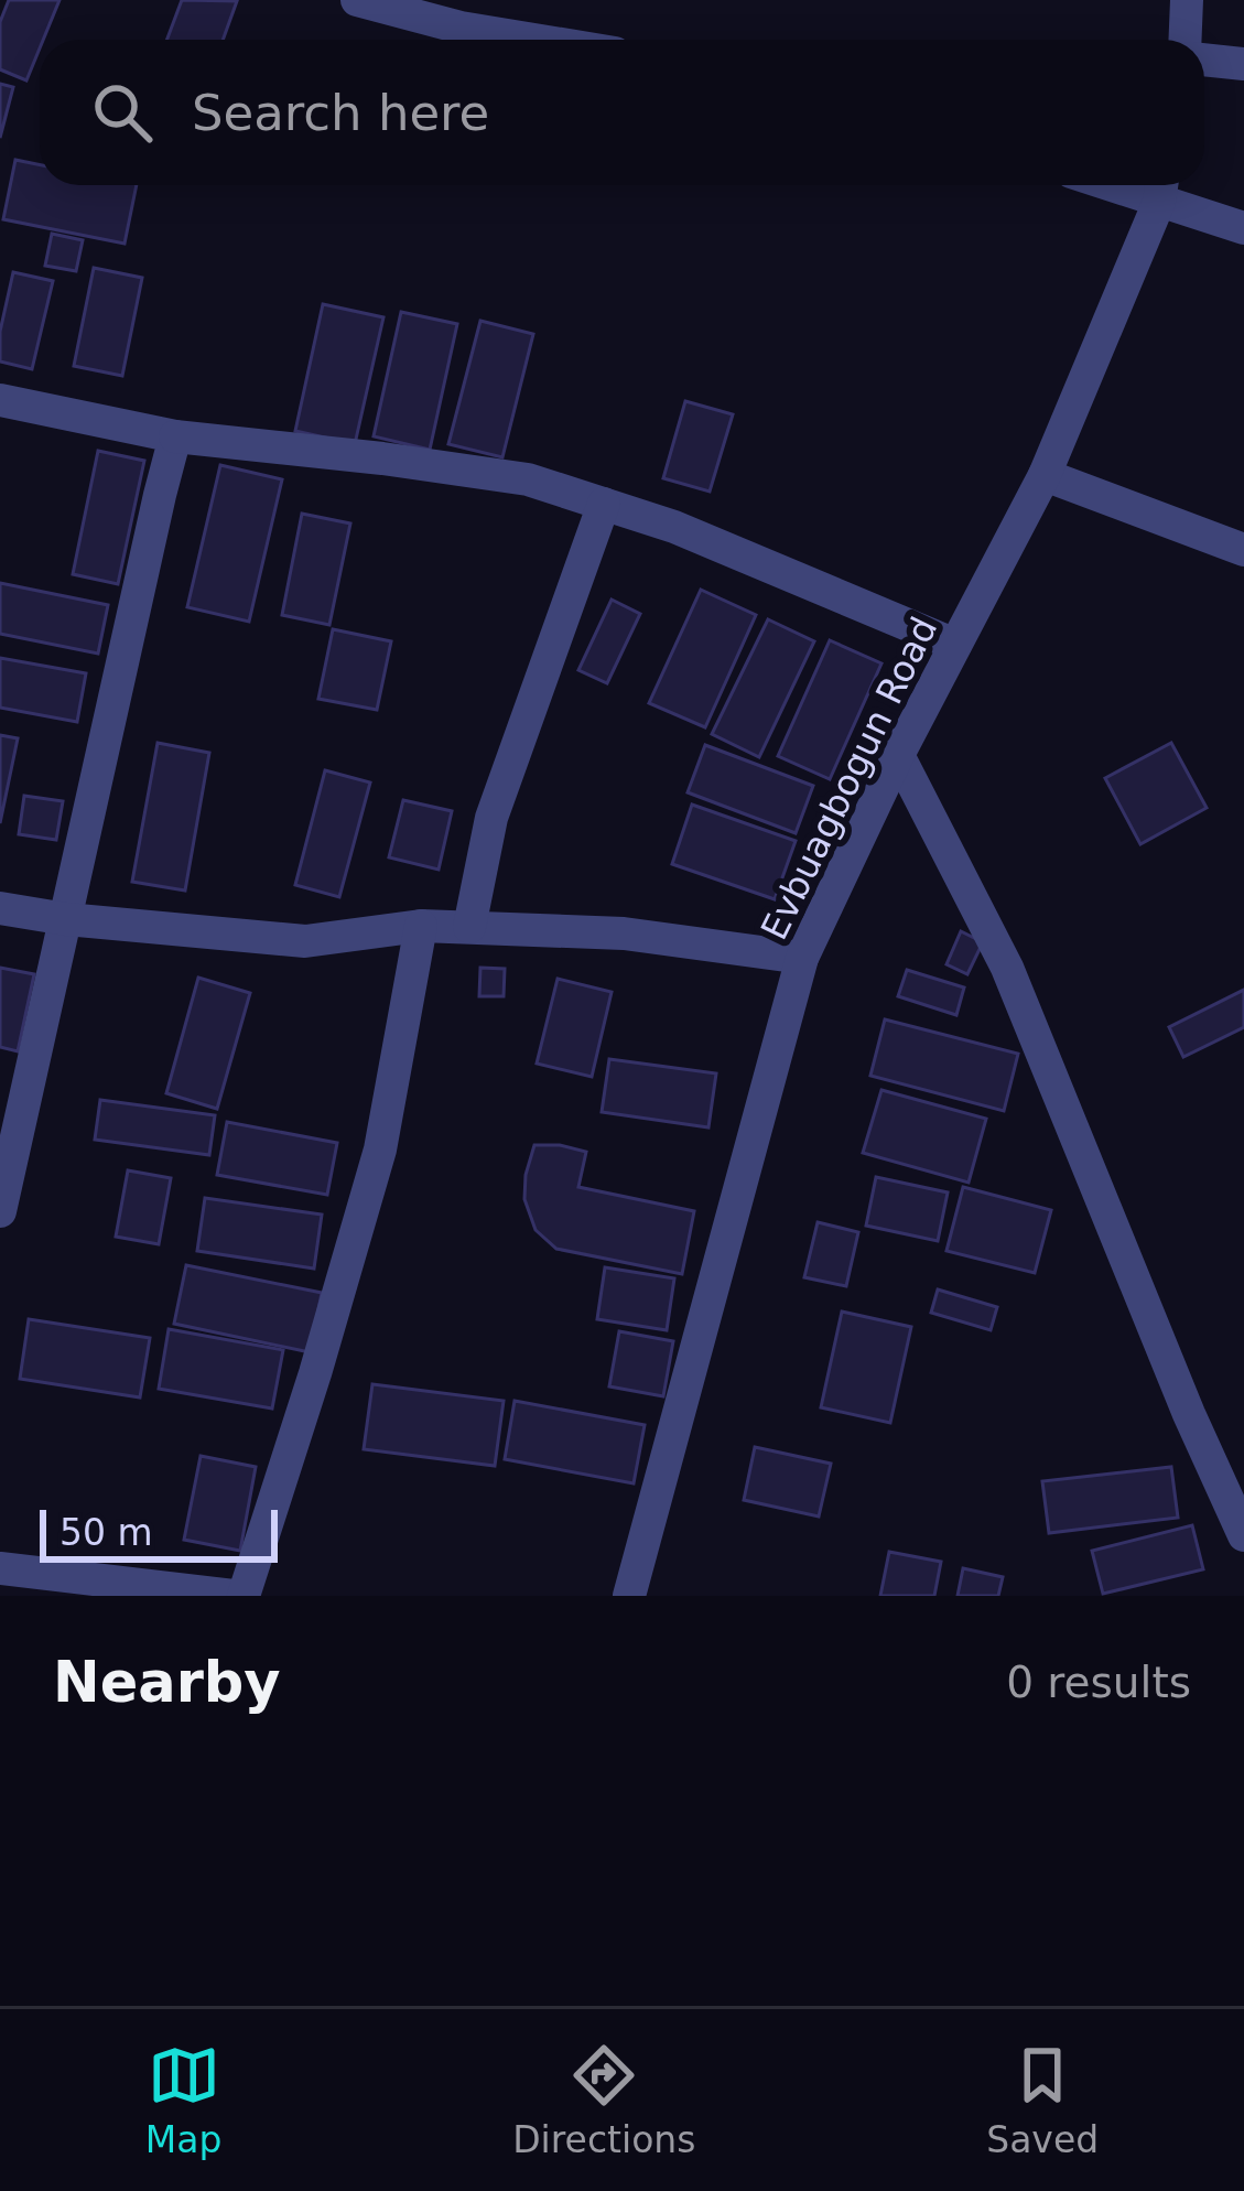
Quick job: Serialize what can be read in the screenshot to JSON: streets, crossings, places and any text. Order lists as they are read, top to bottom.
{
  "streets": {
    "street": ["Evbuagbogun Road"]
  },
  "scale_bar": "50 m",
  "page": {
    "search": "Search here",
    "scale": "50 m",
    "heading": ["Nearby", "0 results"],
    "nav": ["Map", "Directions", "Saved"]
  }
}
